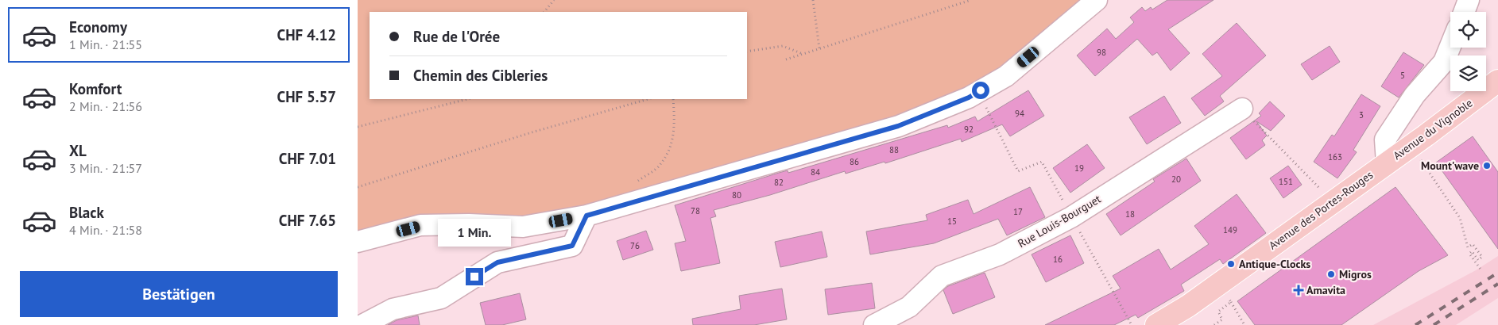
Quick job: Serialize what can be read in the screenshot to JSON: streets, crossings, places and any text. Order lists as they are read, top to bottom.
{
  "streets": {
    "main road": ["Avenue du Vignoble", "Avenue des Portes-Rouges"],
    "street": ["Rue Louis-Bourguet"]
  },
  "crossings": [
    ["Avenue du Vignoble", "Avenue des Portes-Rouges"]
  ],
  "places": {
    "other": ["Mount'wave", "Antique-Clocks", "Migros"],
    "health": ["Amavita"]
  },
  "house_numbers": [
    "98",
    "5",
    "94",
    "3",
    "92",
    "88",
    "163",
    "86",
    "19",
    "84",
    "20",
    "151",
    "82",
    "80",
    "78",
    "17",
    "18",
    "15",
    "149",
    "76",
    "16"
  ],
  "page": {
    "list": [
      {
        "name": "Economy",
        "note": "1 Min. · 21:55",
        "value": "CHF 4.12"
      },
      {
        "name": "Komfort",
        "note": "2 Min. · 21:56",
        "value": "CHF 5.57"
      },
      {
        "name": "XL",
        "note": "3 Min. · 21:57",
        "value": "CHF 7.01"
      },
      {
        "name": "Black",
        "note": "4 Min. · 21:58",
        "value": "CHF 7.65"
      }
    ],
    "banner": ["Rue de l'Orée", "Chemin des Cibleries"],
    "bubble": "1 Min.",
    "buttons": "Bestätigen"
  }
}
